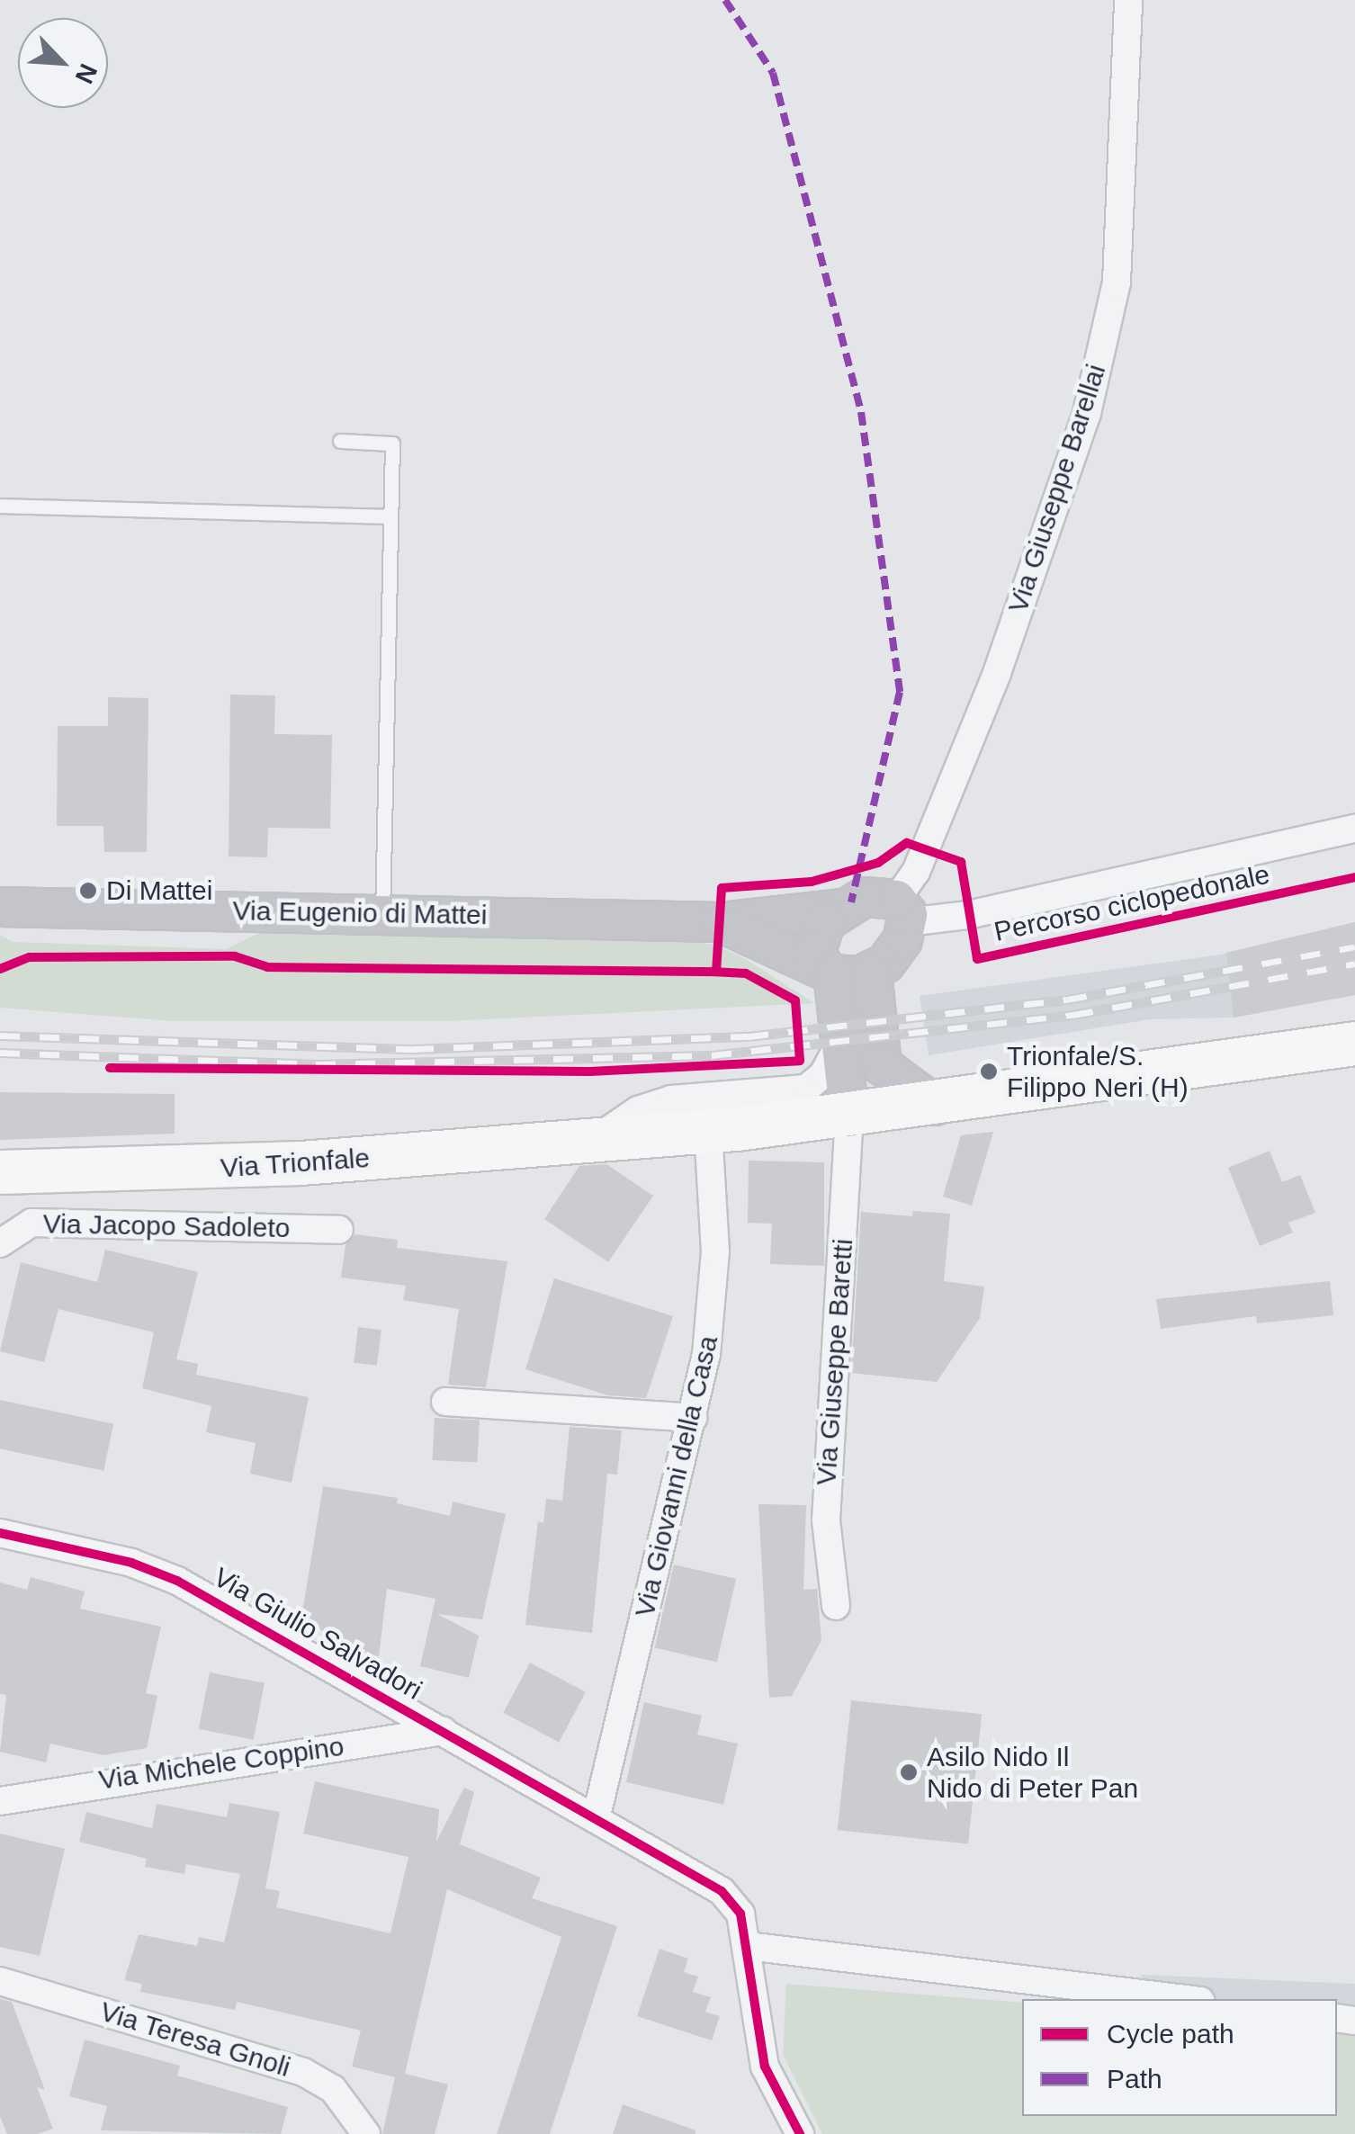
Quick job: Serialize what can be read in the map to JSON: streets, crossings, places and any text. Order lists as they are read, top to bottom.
{
  "streets": {
    "main road": ["Via Trionfale"],
    "street": [
      "Via Giuseppe Barellai",
      "Via Eugenio di Mattei",
      "Via Jacopo Sadoleto",
      "Via Giuseppe Baretti",
      "Via Giovanni della Casa",
      "Via Giulio Salvadori",
      "Via Michele Coppino",
      "Via Teresa Gnoli"
    ],
    "cycle path": ["Percorso ciclopedonale"]
  },
  "crossings": [
    ["Via Giuseppe Barellai", "Via Eugenio di Mattei"],
    ["Via Trionfale", "Via Giuseppe Baretti"],
    ["Via Trionfale", "Via Giovanni della Casa"],
    ["Via Giovanni della Casa", "Via Giulio Salvadori"],
    ["Via Giulio Salvadori", "Via Michele Coppino"]
  ],
  "places": ["Di Mattei", "Trionfale/S. Filippo Neri (H)", "Asilo Nido Il Nido di Peter Pan"],
  "legend": ["Cycle path", "Path"],
  "north": "bottom right"
}
